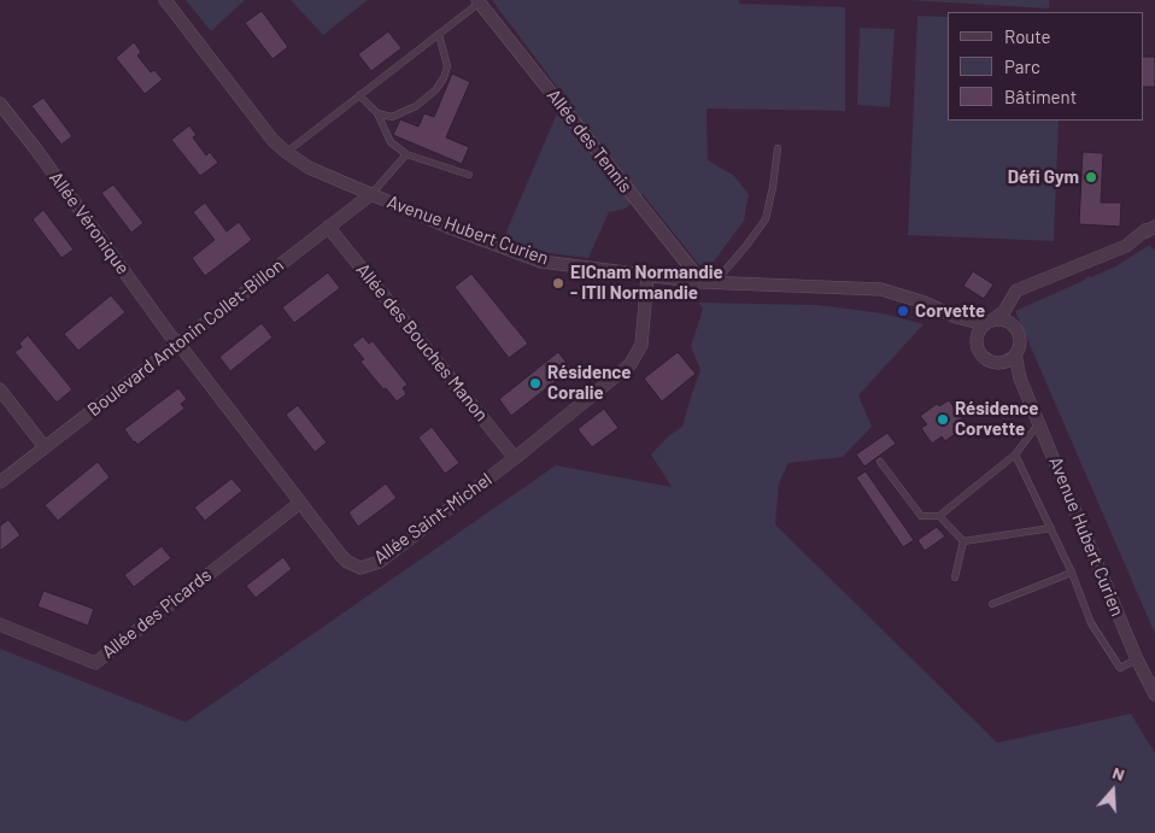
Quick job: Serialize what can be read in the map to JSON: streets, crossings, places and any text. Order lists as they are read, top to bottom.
{
  "streets": {
    "street": [
      "Allée des Tennis",
      "Allée Véronique",
      "Avenue Hubert Curien",
      "Boulevard Antonin Collet-Billon",
      "Allée des Bouches Manon",
      "Allée Saint-Michel",
      "Allée des Picards"
    ]
  },
  "crossings": [
    ["Allée des Tennis", "Avenue Hubert Curien"],
    ["Allée Véronique", "Boulevard Antonin Collet-Billon"],
    ["Allée Véronique", "Allée Saint-Michel"],
    ["Avenue Hubert Curien", "Boulevard Antonin Collet-Billon"],
    ["Avenue Hubert Curien", "Allée Saint-Michel"],
    ["Boulevard Antonin Collet-Billon", "Allée des Bouches Manon"],
    ["Boulevard Antonin Collet-Billon", "Allée Saint-Michel"],
    ["Allée des Bouches Manon", "Allée Saint-Michel"],
    ["Allée Saint-Michel", "Allée des Picards"]
  ],
  "places": [
    "Défi Gym",
    "EICnam Normandie - ITII Normandie",
    "Corvette",
    "Résidence Coralie",
    "Résidence Corvette"
  ],
  "legend": ["Route", "Parc", "Bâtiment"],
  "north": "top"
}
